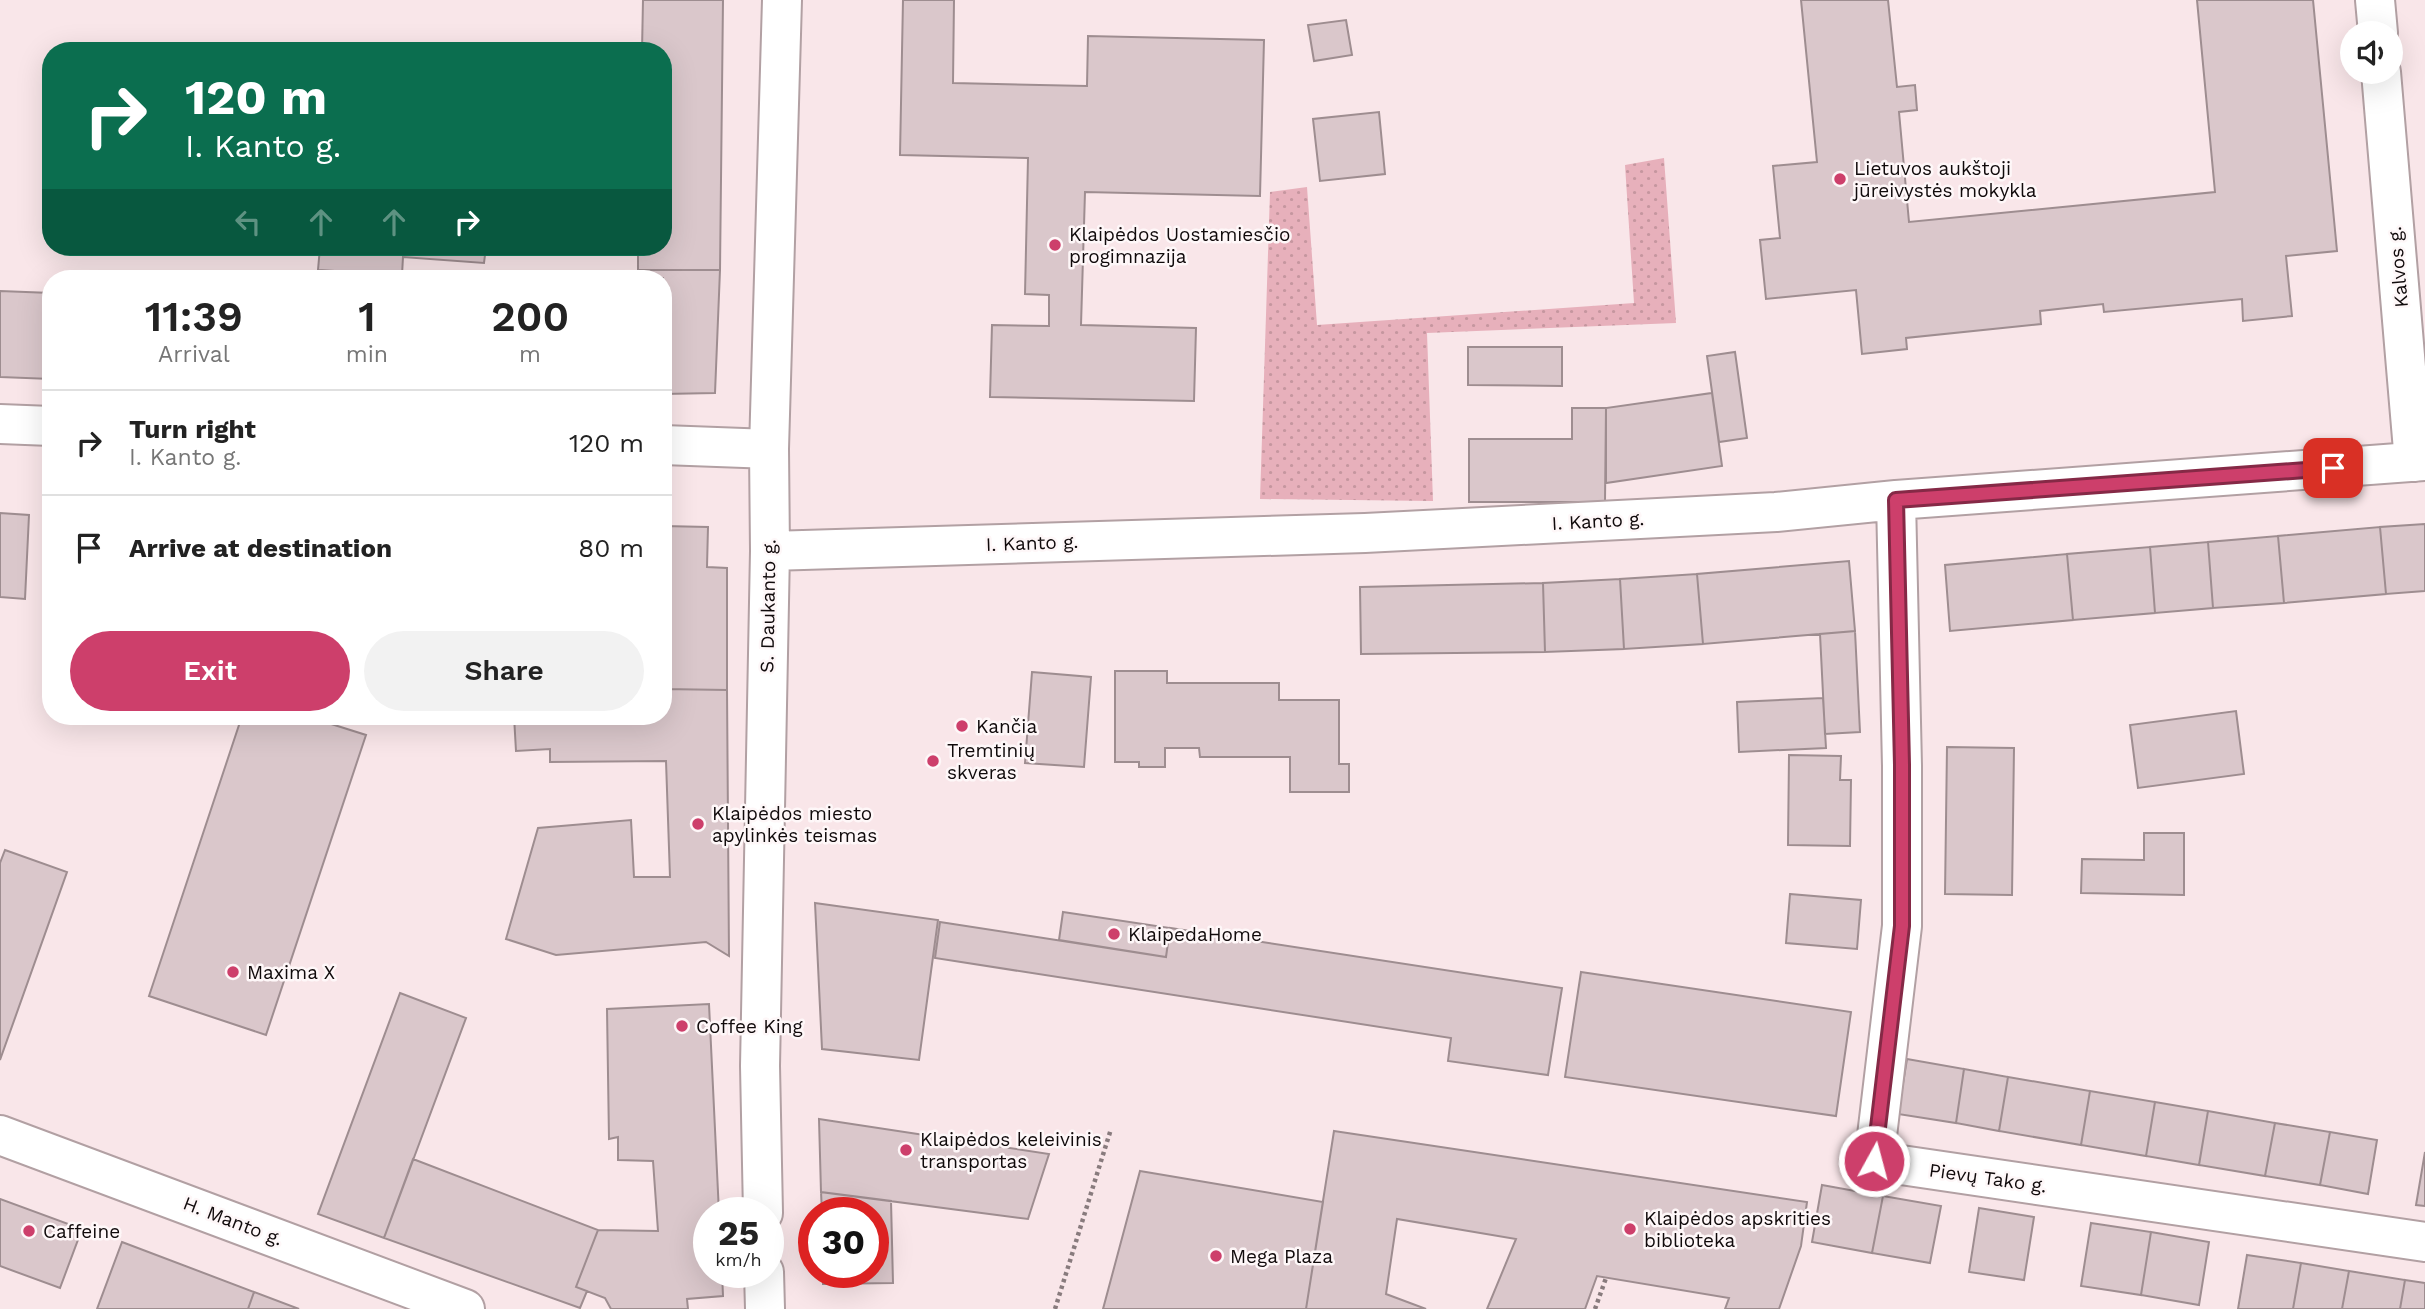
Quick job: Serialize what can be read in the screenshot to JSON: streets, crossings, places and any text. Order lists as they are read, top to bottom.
{
  "streets": {
    "street": [
      "Kalvos g.",
      "I. Kanto g.",
      "S. Daukanto g.",
      "Pievų Tako g.",
      "H. Manto g."
    ]
  },
  "crossings": [
    ["Kalvos g.", "I. Kanto g."],
    ["I. Kanto g.", "S. Daukanto g."],
    ["I. Kanto g.", "Pievų Tako g."]
  ],
  "places": [
    "Lietuvos aukštoji jūreivystės mokykla",
    "Klaipėdos Uostamiesčio progimnazija",
    "Kančia",
    "Tremtinių skveras",
    "Klaipėdos miesto apylinkės teismas",
    "KlaipedaHome",
    "Maxima X",
    "Coffee King",
    "Klaipėdos keleivinis transportas",
    "Klaipėdos apskrities biblioteka",
    "Caffeine",
    "Mega Plaza"
  ],
  "page": {
    "turn": ["120 m", "I. Kanto g."],
    "eta": [
      "11:39",
      "Arrival",
      "1",
      "min",
      "200",
      "m"
    ],
    "list": [
      {
        "name": "Turn right",
        "note": "I. Kanto g.",
        "value": "120 m"
      },
      {
        "name": "Arrive at destination",
        "value": "80 m"
      }
    ],
    "buttons": ["Exit", "Share"],
    "speed": "25 km/h",
    "limit": "30"
  }
}
